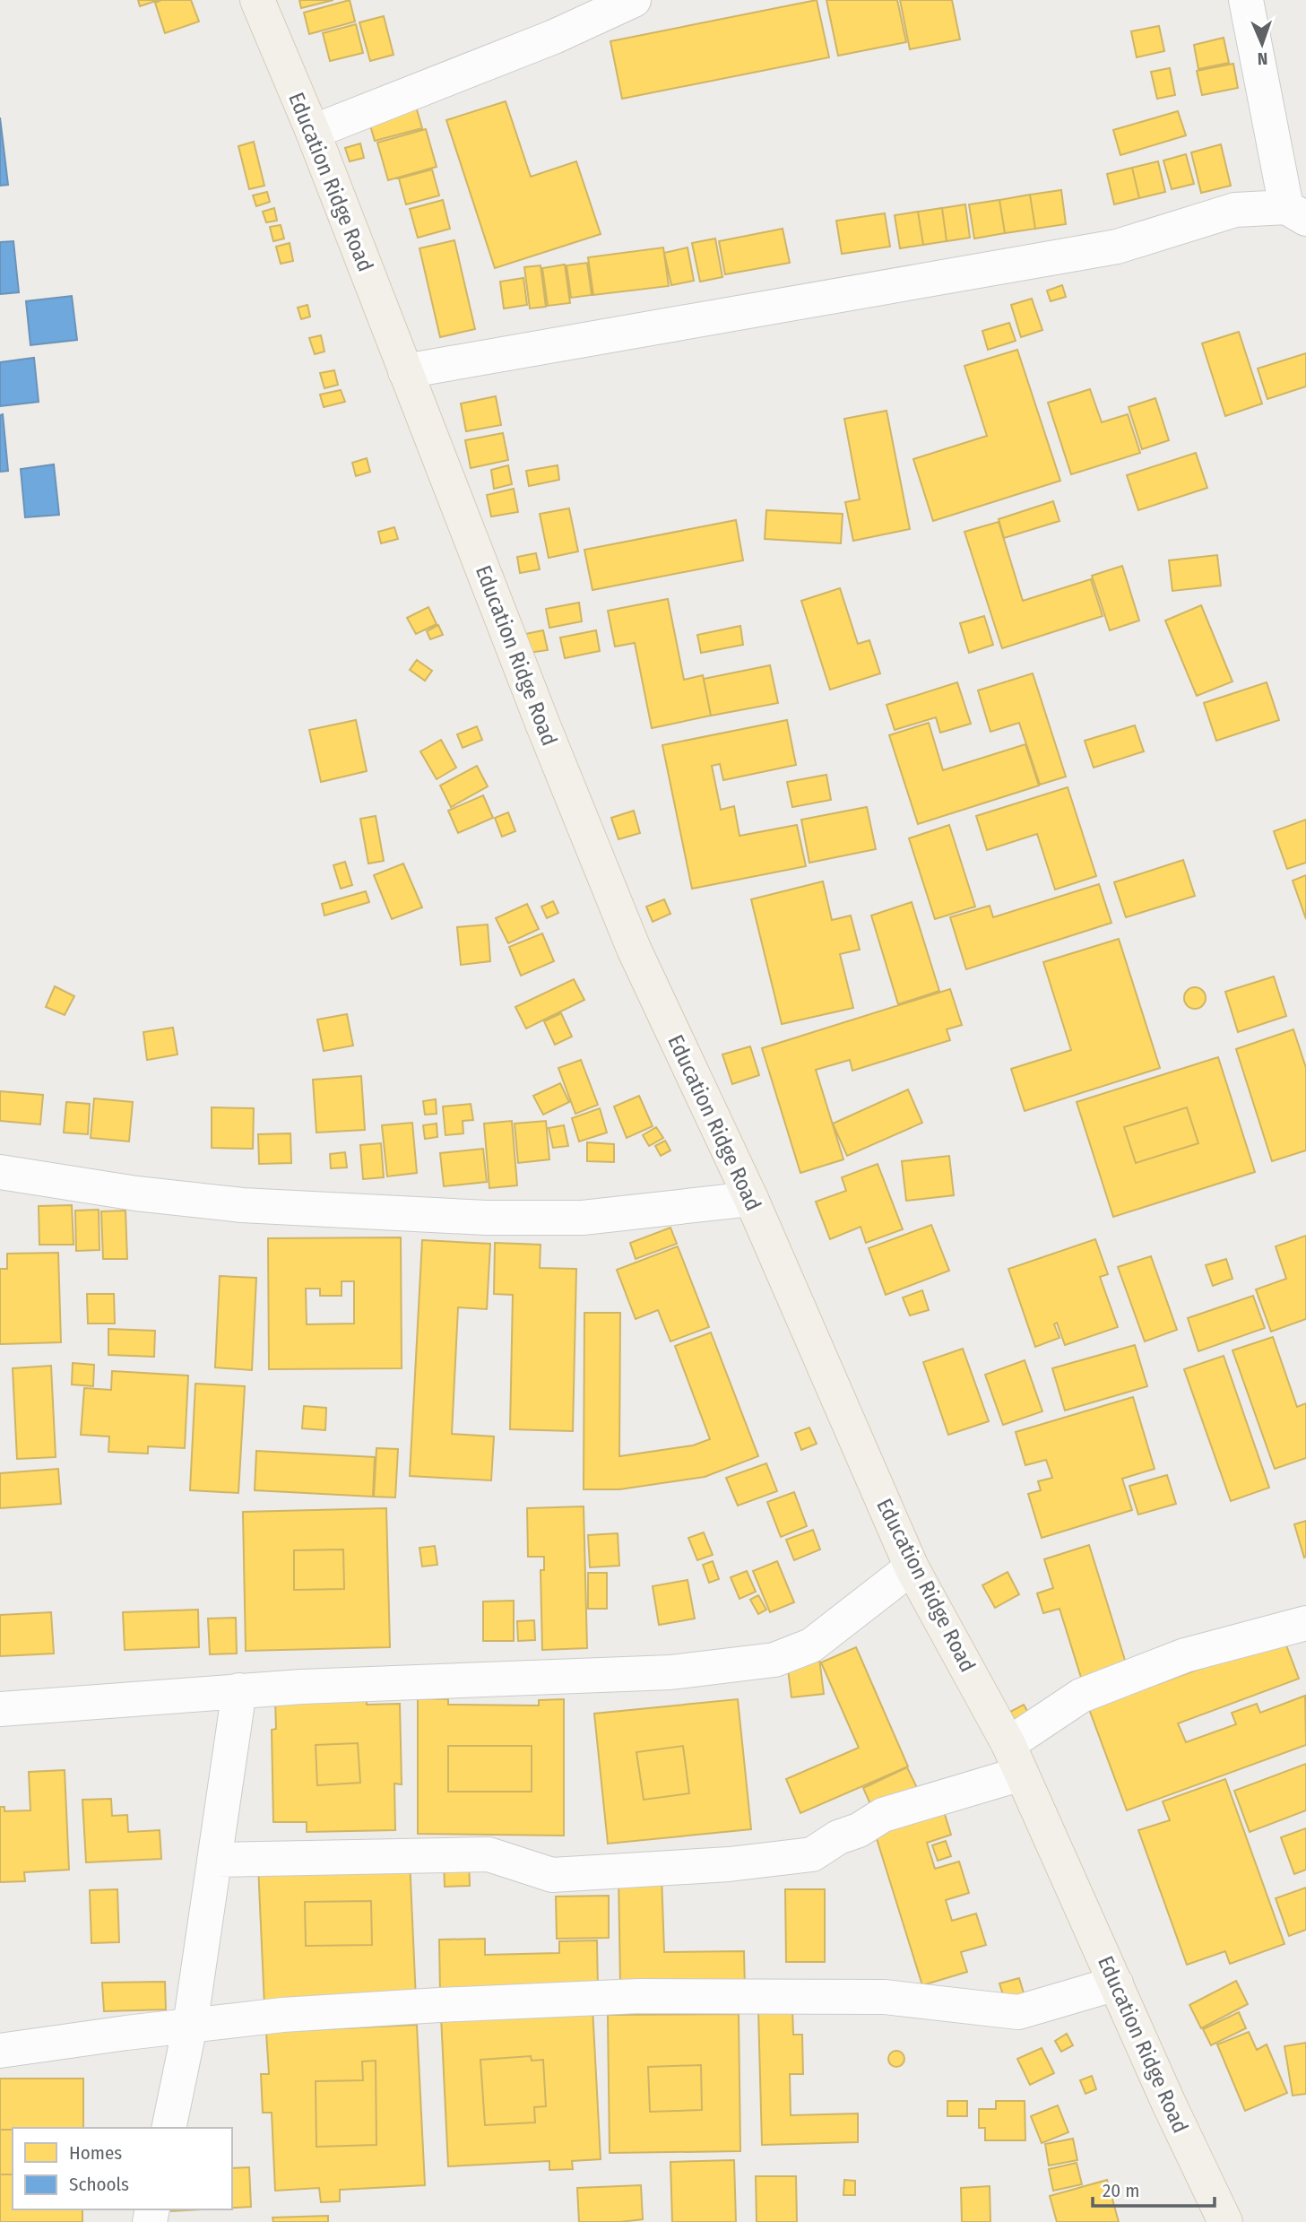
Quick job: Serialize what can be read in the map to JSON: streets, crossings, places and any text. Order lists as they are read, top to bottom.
{
  "streets": {
    "main road": ["Education Ridge Road"]
  },
  "legend": ["Homes", "Schools"],
  "scale_bar": "20 m",
  "north": "bottom"
}
